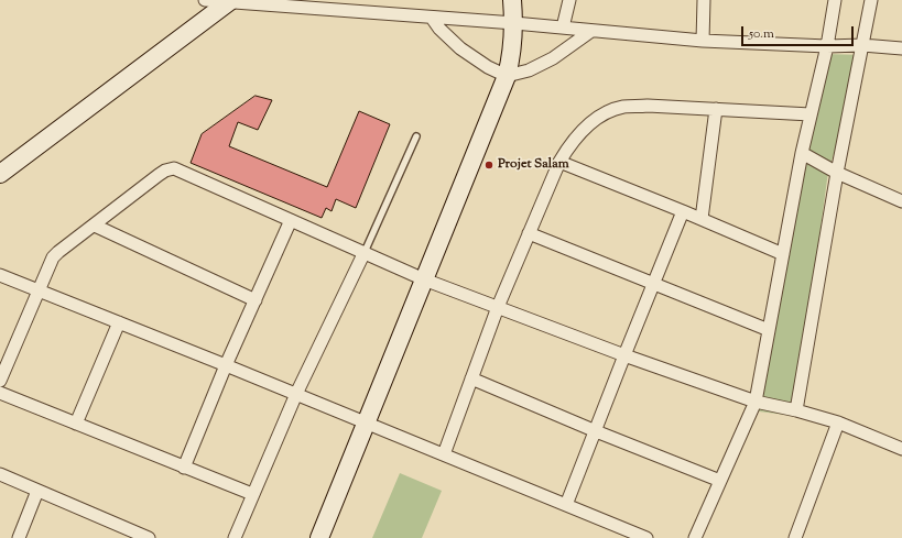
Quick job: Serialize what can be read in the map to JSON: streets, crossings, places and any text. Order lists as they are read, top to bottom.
{
  "places": ["Projet Salam"],
  "scale_bar": "50 m"
}
